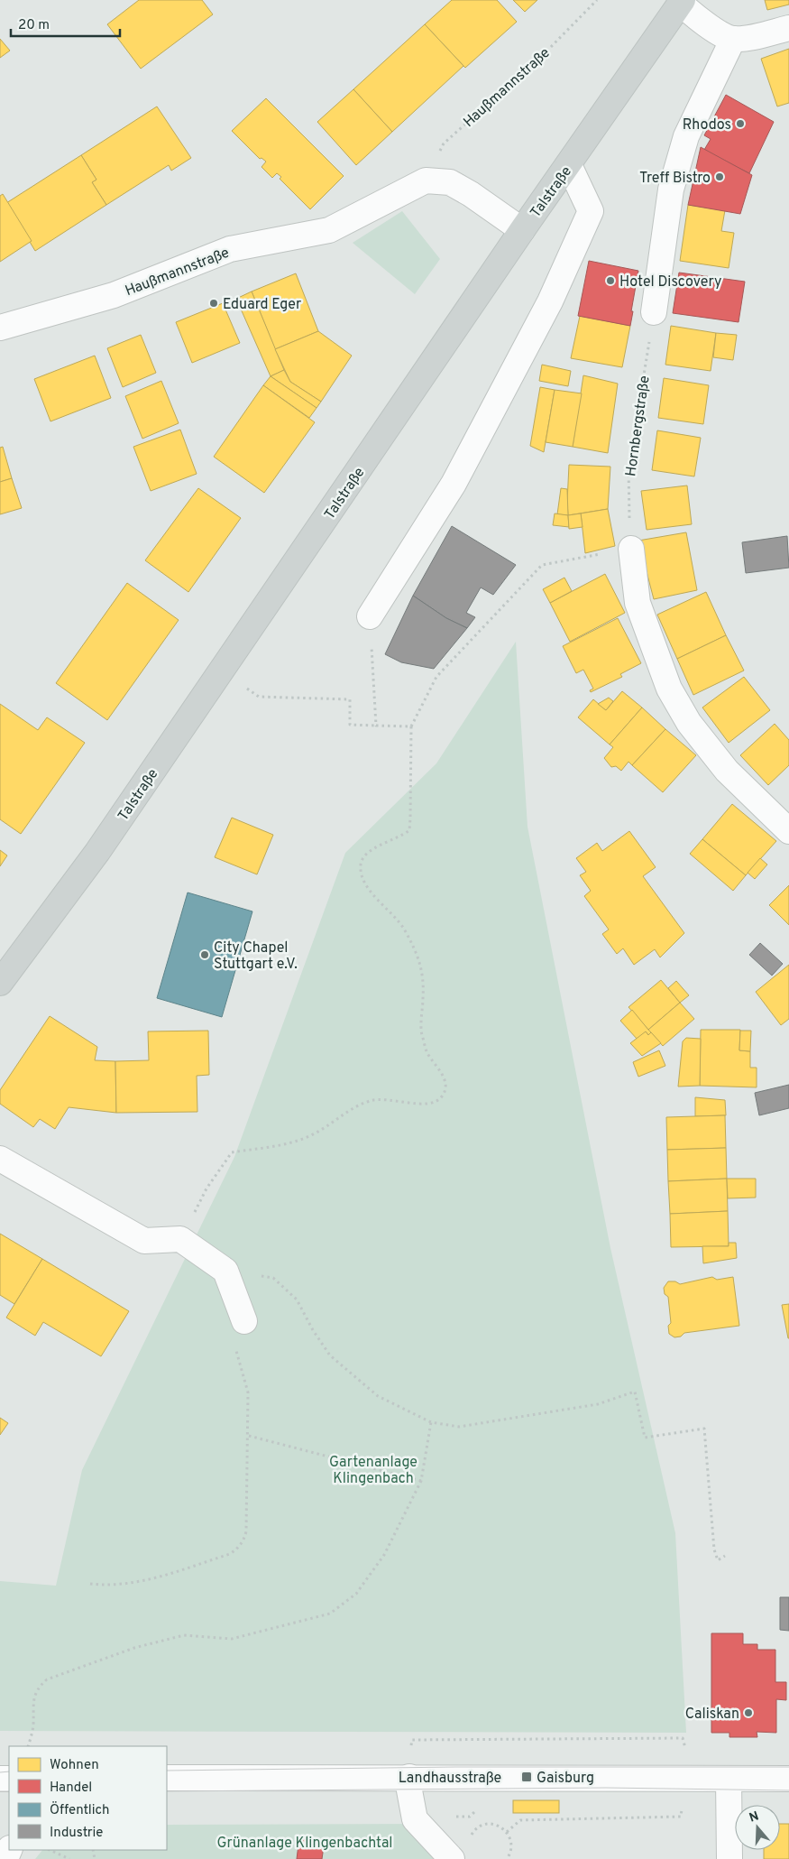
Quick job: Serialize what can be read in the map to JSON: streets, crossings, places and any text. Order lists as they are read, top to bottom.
{
  "streets": {
    "main road": ["Talstraße"],
    "street": ["Haußmannstraße", "Landhausstraße"],
    "path": ["Hornbergstraße"]
  },
  "parks": ["Gartenanlage Klingenbach", "Grünanlage Klingenbachtal"],
  "places": {
    "other": [
      "Rhodos",
      "Treff Bistro",
      "Hotel Discovery",
      "Eduard Eger",
      "City Chapel Stuttgart e.V.",
      "Caliskan"
    ],
    "transit": ["Gaisburg"]
  },
  "legend": [
    "Wohnen",
    "Handel",
    "Öffentlich",
    "Industrie"
  ],
  "scale_bar": "20 m",
  "north": "top"
}
